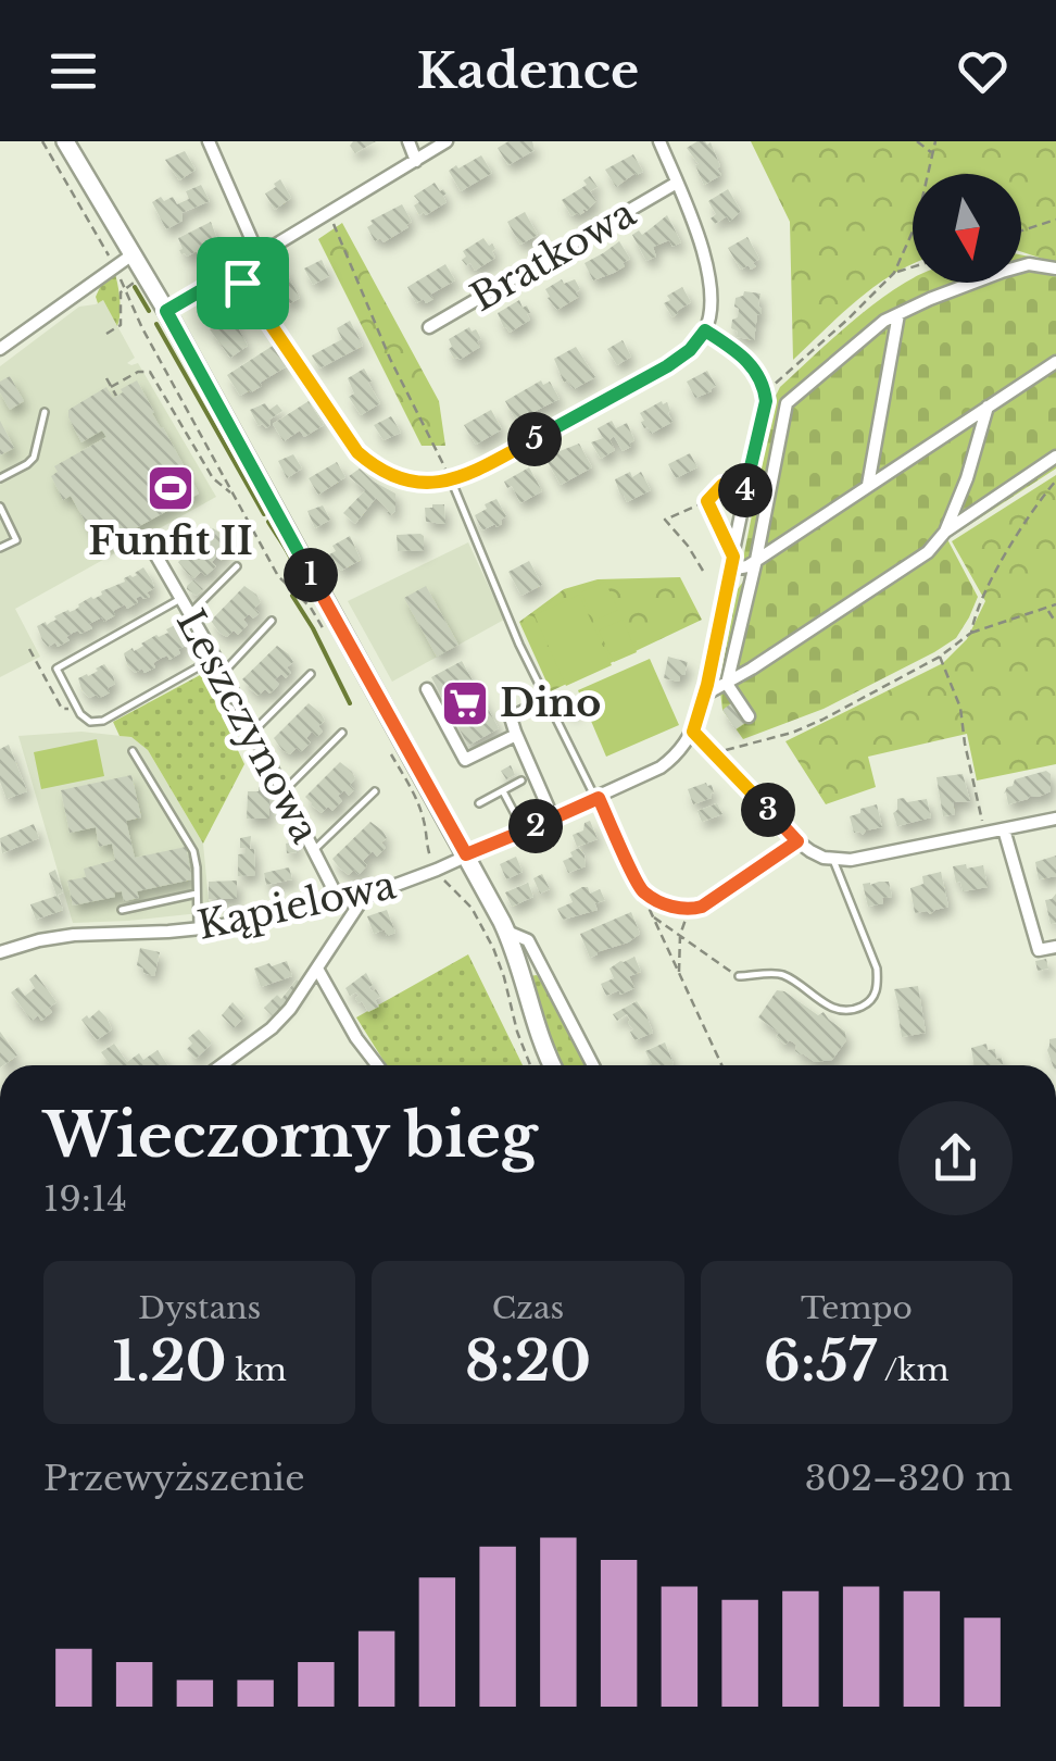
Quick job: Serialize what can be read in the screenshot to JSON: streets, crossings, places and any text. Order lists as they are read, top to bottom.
{
  "streets": {
    "street": ["Bratkowa", "Leszczynowa", "Kąpielowa"]
  },
  "crossings": [
    ["Leszczynowa", "Kąpielowa"]
  ],
  "places": {
    "sports": ["Funfit II"],
    "supermarket": ["Dino"]
  },
  "north": "bottom",
  "page": {
    "header": "Kadence",
    "pins": [
      "5",
      "4",
      "1",
      "3",
      "2"
    ],
    "heading": ["Wieczorny bieg", "19:14"],
    "stats": [
      ["Dystans", "1.20 km"],
      ["Czas", "8:20"],
      ["Tempo", "6:57 /km"]
    ],
    "chart": ["Przewyższenie", "302–320 m"]
  }
}
